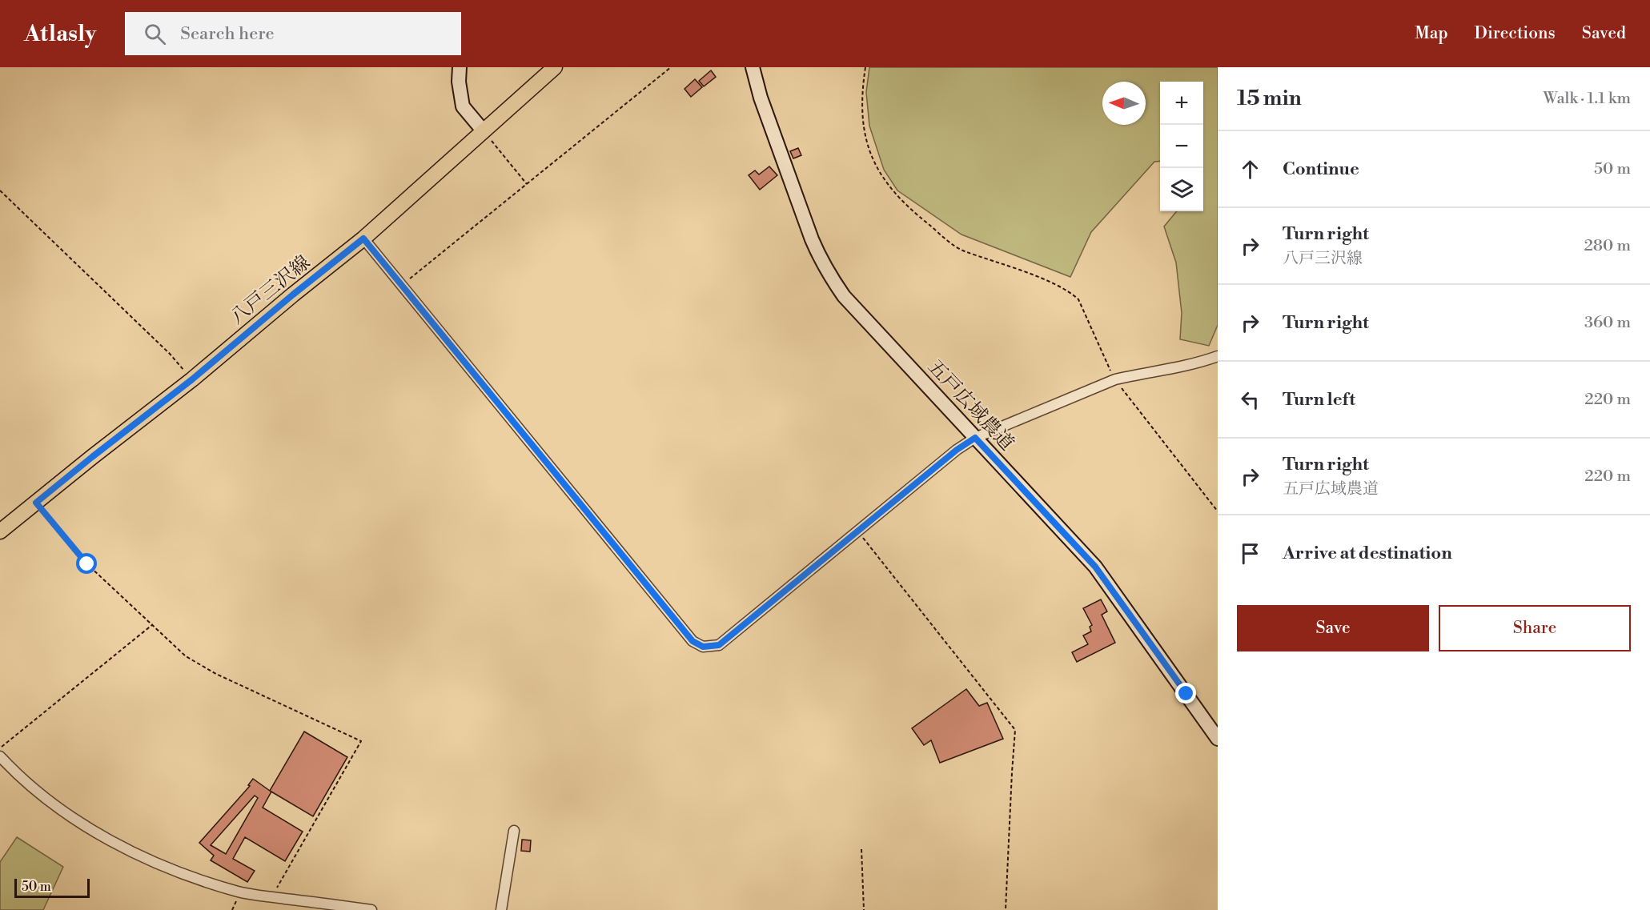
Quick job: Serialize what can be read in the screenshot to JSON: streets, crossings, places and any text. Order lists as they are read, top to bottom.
{
  "streets": {
    "main road": ["八戸三沢線"],
    "street": ["五戸広域農道"]
  },
  "scale_bar": "50 m",
  "north": "left",
  "page": {
    "header": "Atlasly",
    "search": "Search here",
    "nav": ["Map", "Directions", "Saved"],
    "heading": ["15 min", "Walk · 1.1 km"],
    "map_buttons": ["+", "−"],
    "list": [
      ["Continue", "50 m"],
      ["Turn right", "八戸三沢線", "280 m"],
      ["Turn right", "360 m"],
      ["Turn left", "220 m"],
      ["Turn right", "五戸広域農道", "220 m"],
      "Arrive at destination"
    ],
    "buttons": ["Save", "Share"],
    "scale": "50 m"
  }
}
